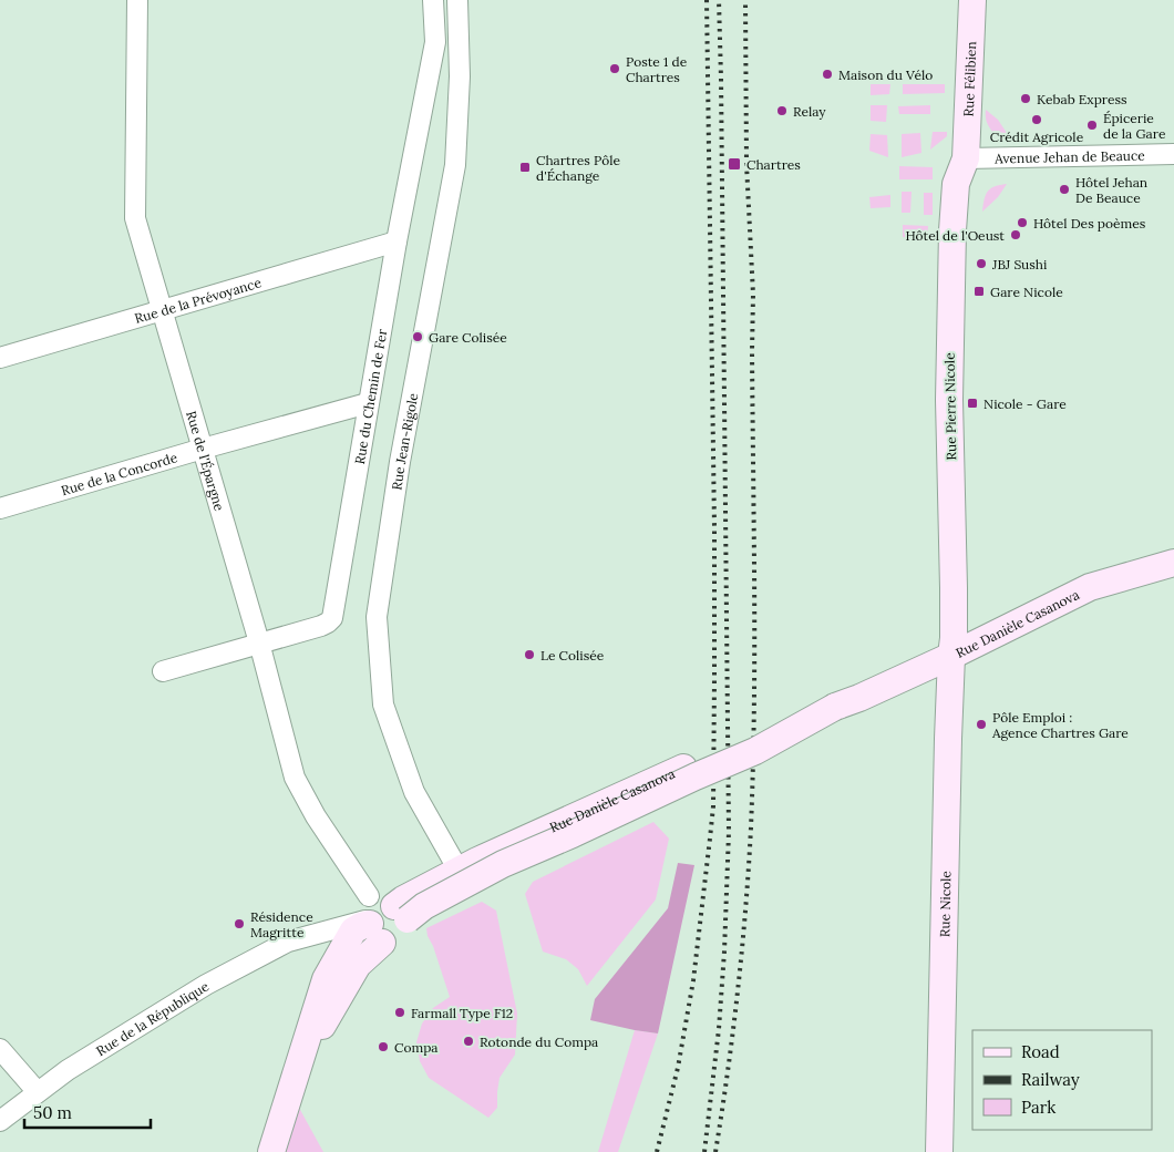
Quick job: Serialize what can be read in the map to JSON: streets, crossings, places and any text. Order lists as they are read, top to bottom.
{
  "streets": {
    "street": [
      "Rue Félibien",
      "Avenue Jehan de Beauce",
      "Rue de la Prévoyance",
      "Rue du Chemin de Fer",
      "Rue Pierre Nicole",
      "Rue Jean-Rigole",
      "Rue de l'Épargne",
      "Rue de la Concorde",
      "Rue Danièle Casanova",
      "Rue Nicole",
      "Rue de la République"
    ]
  },
  "crossings": [
    ["Rue Félibien", "Avenue Jehan de Beauce"],
    ["Rue Félibien", "Rue Pierre Nicole"],
    ["Avenue Jehan de Beauce", "Rue Pierre Nicole"],
    ["Rue de la Prévoyance", "Rue du Chemin de Fer"],
    ["Rue de la Prévoyance", "Rue de l'Épargne"],
    ["Rue du Chemin de Fer", "Rue de l'Épargne"],
    ["Rue du Chemin de Fer", "Rue de la Concorde"],
    ["Rue Pierre Nicole", "Rue Danièle Casanova"],
    ["Rue Pierre Nicole", "Rue Nicole"],
    ["Rue Jean-Rigole", "Rue Danièle Casanova"],
    ["Rue de l'Épargne", "Rue de la Concorde"],
    ["Rue de l'Épargne", "Rue Danièle Casanova"],
    ["Rue de l'Épargne", "Rue de la République"],
    ["Rue Danièle Casanova", "Rue Nicole"],
    ["Rue Danièle Casanova", "Rue de la République"]
  ],
  "places": {
    "other": [
      "Poste 1 de Chartres",
      "Maison du Vélo",
      "Kebab Express",
      "Relay",
      "Crédit Agricole",
      "Épicerie de la Gare",
      "Hôtel Jehan De Beauce",
      "Hôtel Des poèmes",
      "Hôtel de l'Oeust",
      "JBJ Sushi",
      "Gare Colisée",
      "Le Colisée",
      "Pôle Emploi : Agence Chartres Gare",
      "Résidence Magritte",
      "Farmall Type F12",
      "Rotonde du Compa",
      "Compa"
    ],
    "transit": [
      "Chartres",
      "Chartres Pôle d'Échange",
      "Gare Nicole",
      "Nicole - Gare"
    ]
  },
  "legend": ["Road", "Railway", "Park"],
  "scale_bar": "50 m"
}
